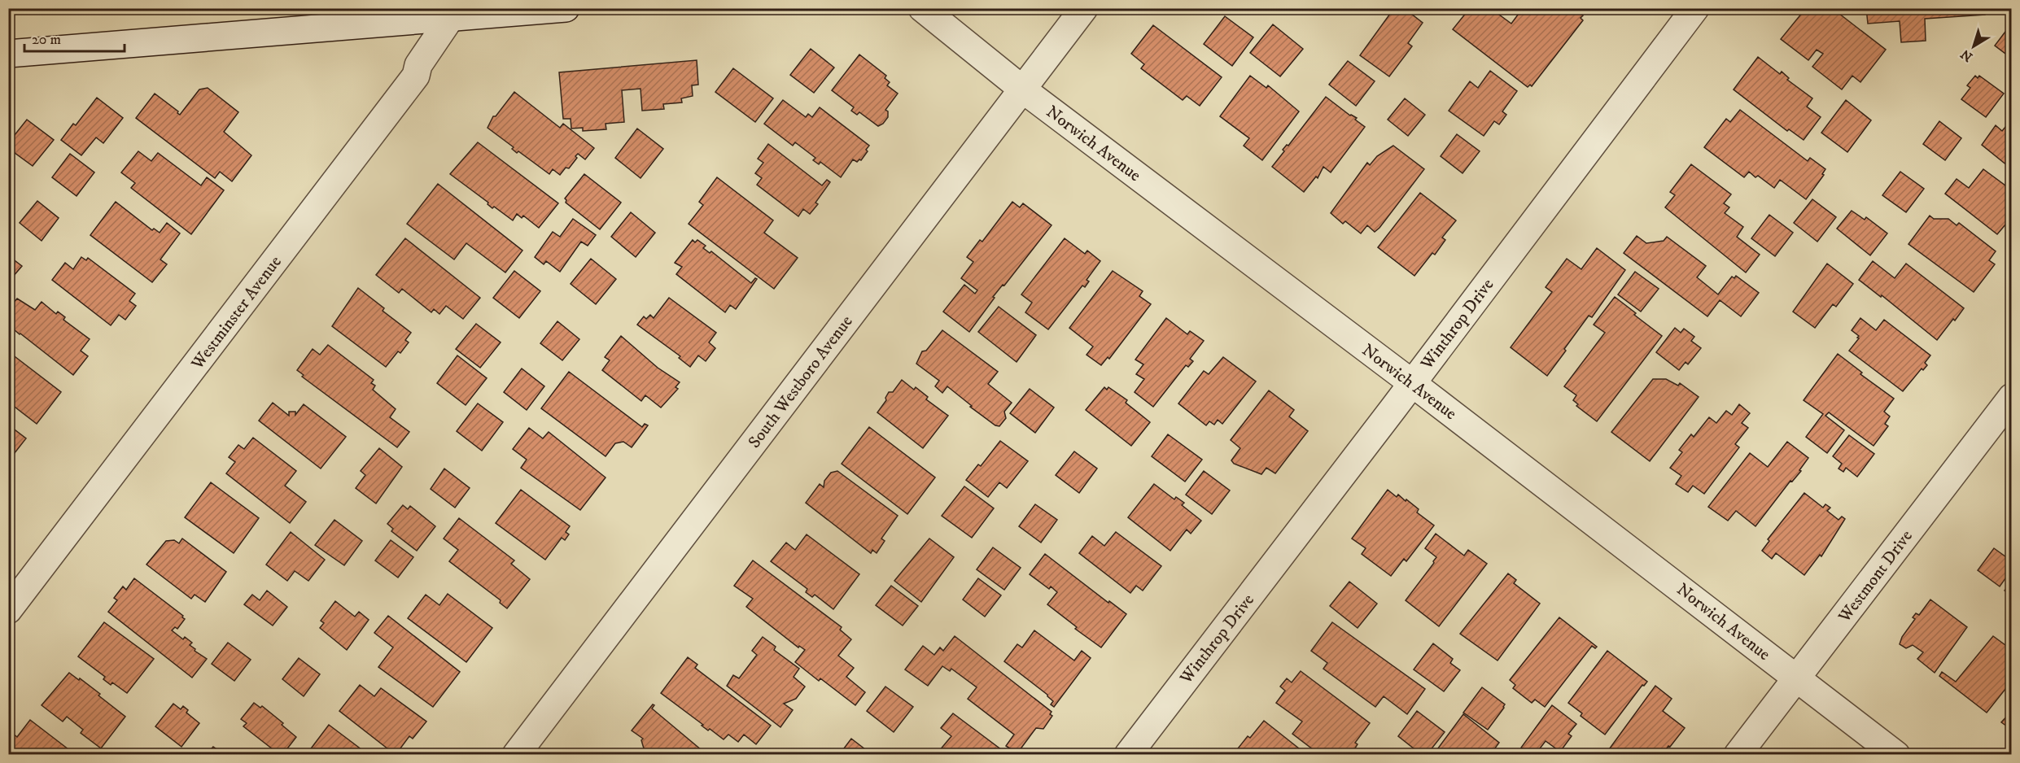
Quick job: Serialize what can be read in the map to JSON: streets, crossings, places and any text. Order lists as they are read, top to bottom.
{
  "streets": {
    "street": [
      "Norwich Avenue",
      "Westminster Avenue",
      "Winthrop Drive",
      "South Westboro Avenue",
      "Westmont Drive"
    ]
  },
  "crossings": [
    ["Norwich Avenue", "Winthrop Drive"],
    ["Norwich Avenue", "South Westboro Avenue"],
    ["Norwich Avenue", "Westmont Drive"]
  ],
  "scale_bar": "20 m",
  "north": "bottom left"
}
